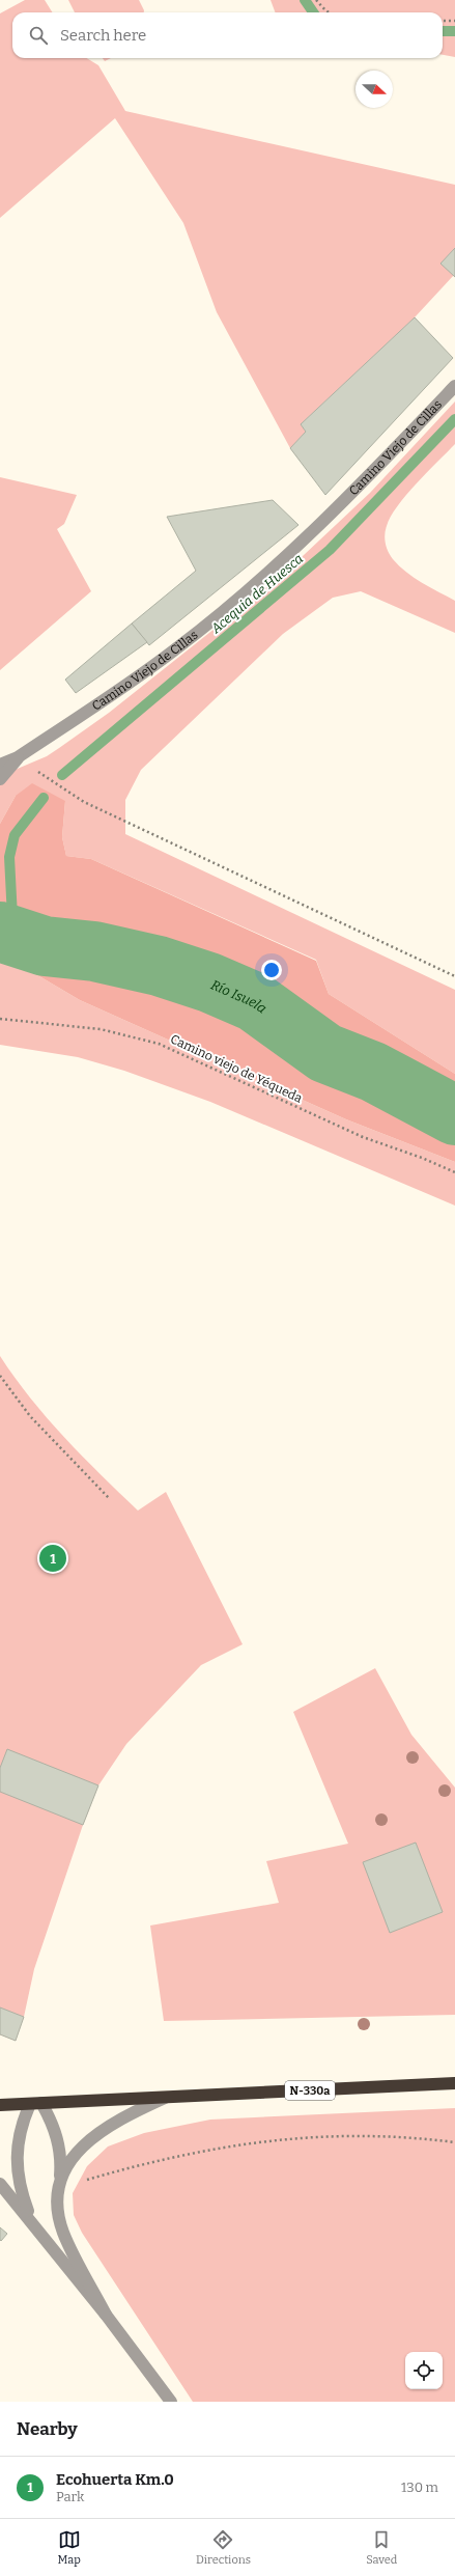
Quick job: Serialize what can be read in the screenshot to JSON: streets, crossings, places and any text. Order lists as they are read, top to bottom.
{
  "streets": {
    "highway": ["N-330a"],
    "street": ["Camino Viejo de Cillas"],
    "path": ["Camino viejo de Yéqueda"]
  },
  "water": ["Acequia de Huesca", "Río Isuela"],
  "north": "right",
  "page": {
    "search": "Search here",
    "pins": "1",
    "heading": "Nearby",
    "list": [
      {
        "mark": "1",
        "name": "Ecohuerta Km.0",
        "note": "Park",
        "value": "130 m"
      }
    ],
    "nav": ["Map", "Directions", "Saved"]
  }
}
